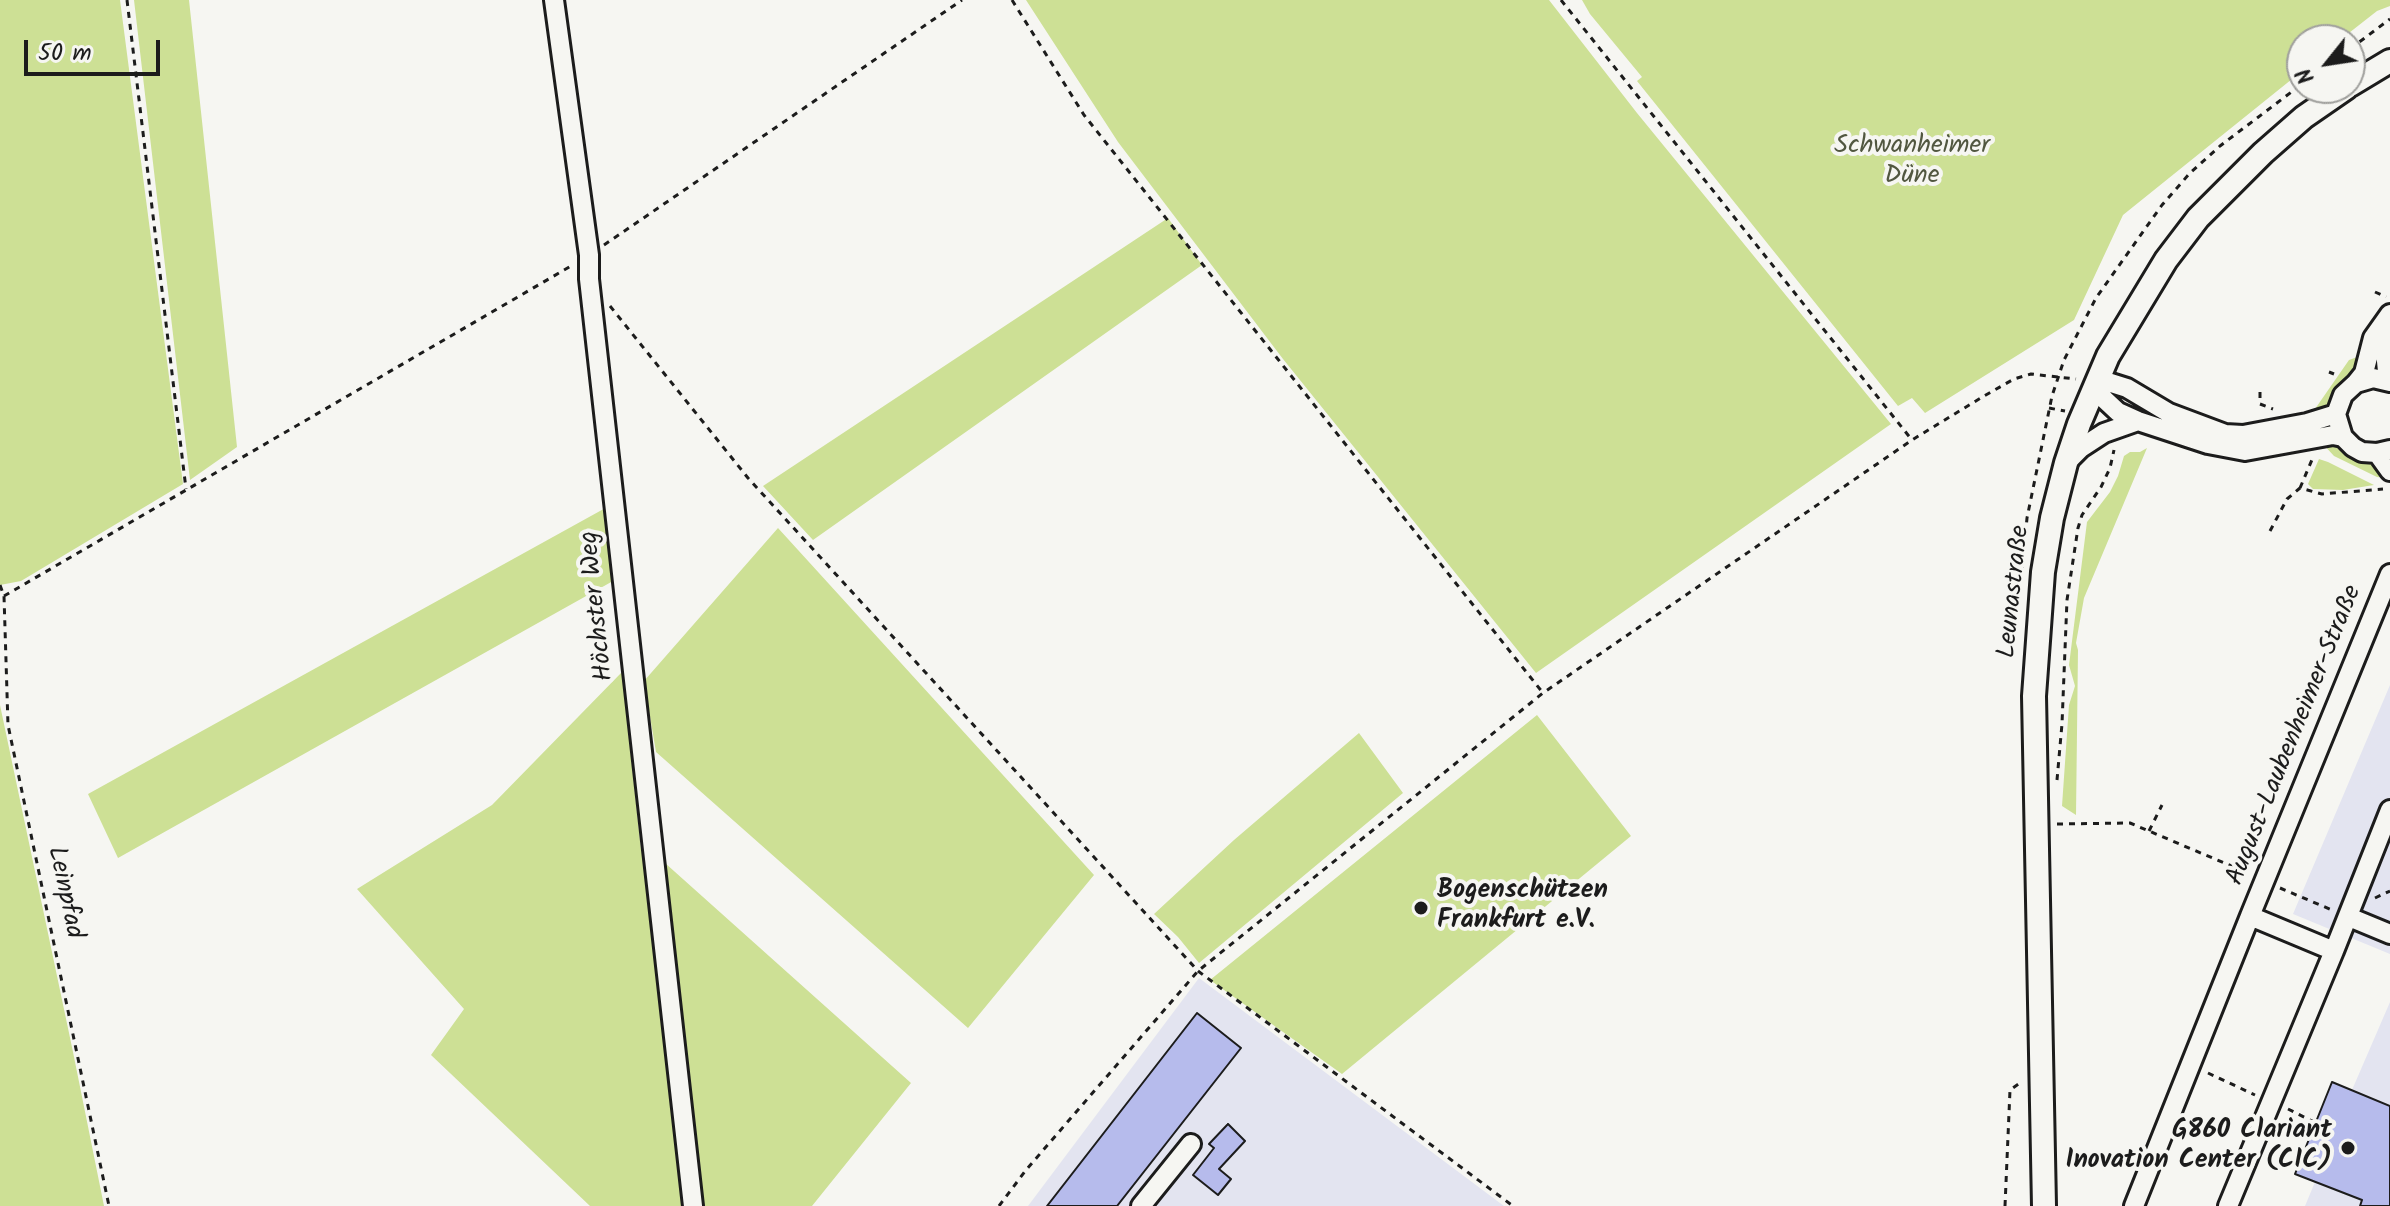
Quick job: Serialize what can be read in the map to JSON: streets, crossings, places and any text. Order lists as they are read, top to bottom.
{
  "streets": {
    "main road": ["Leunastraße"],
    "street": ["Höchster Weg", "August-Laubenheimer-Straße"],
    "path": ["Leinpfad"]
  },
  "parks": ["Schwanheimer Düne"],
  "places": ["Bogenschützen Frankfurt e.V.", "G860 Clariant Inovation Center (CIC)"],
  "scale_bar": "50 m",
  "north": "bottom left"
}
